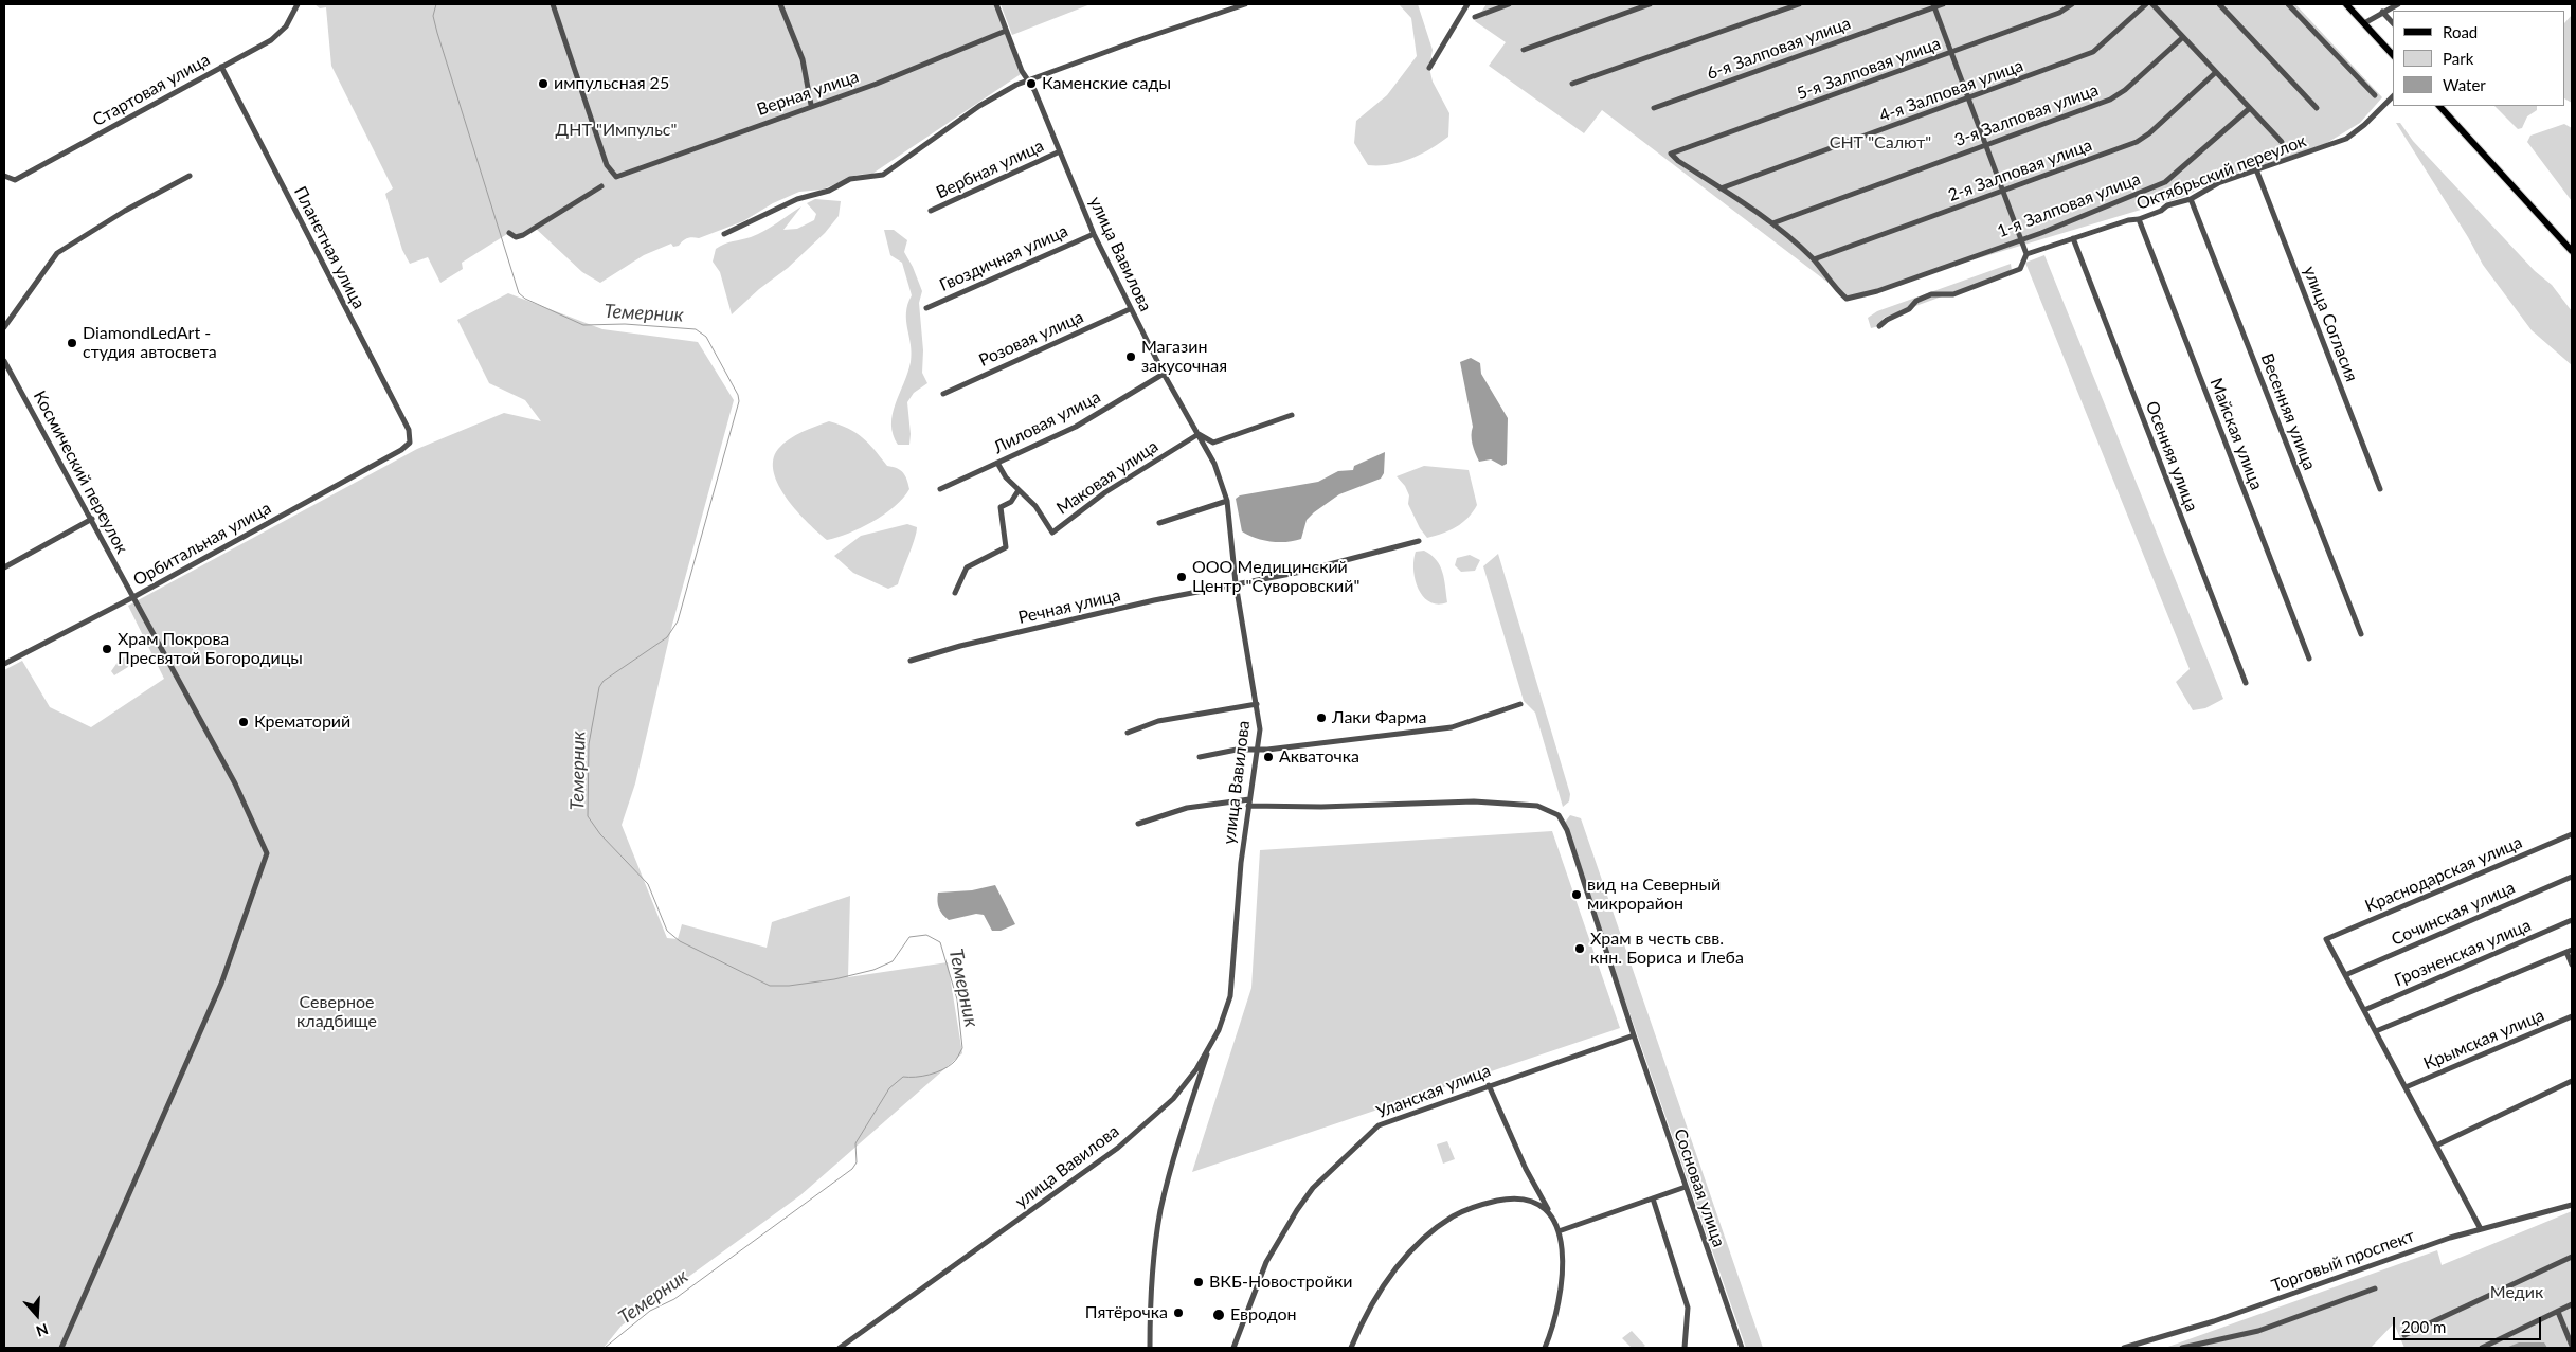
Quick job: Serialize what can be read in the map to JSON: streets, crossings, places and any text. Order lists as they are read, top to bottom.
{
  "streets": {
    "street": [
      "6-я Залповая улица",
      "5-я Залповая улица",
      "Стартовая улица",
      "4-я Залповая улица",
      "Верная улица",
      "3-я Залповая улица",
      "Вербная улица",
      "2-я Залповая улица",
      "Октябрьский переулок",
      "1-я Залповая улица",
      "Планетная улица",
      "улица Вавилова",
      "Гвоздичная улица",
      "улица Согласия",
      "Розовая улица",
      "Весенняя улица",
      "Лиловая улица",
      "Майская улица",
      "Осенняя улица",
      "Космический переулок",
      "Маковая улица",
      "Орбитальная улица",
      "Речная улица",
      "Краснодарская улица",
      "Сочинская улица",
      "Грозненская улица",
      "Крымская улица",
      "Уланская улица",
      "Сосновая улица",
      "Торговый проспект"
    ]
  },
  "crossings": [
    ["5-я Залповая улица", "4-я Залповая улица"],
    ["Стартовая улица", "Планетная улица"],
    ["Верная улица", "улица Вавилова"],
    ["Вербная улица", "улица Вавилова"],
    ["2-я Залповая улица", "1-я Залповая улица"],
    ["Октябрьский переулок", "улица Согласия"],
    ["Октябрьский переулок", "Весенняя улица"],
    ["Октябрьский переулок", "Майская улица"],
    ["Октябрьский переулок", "Осенняя улица"],
    ["Планетная улица", "Орбитальная улица"],
    ["улица Вавилова", "Гвоздичная улица"],
    ["улица Вавилова", "Розовая улица"],
    ["улица Вавилова", "Лиловая улица"],
    ["улица Вавилова", "Маковая улица"],
    ["улица Вавилова", "Речная улица"],
    ["улица Вавилова", "Сосновая улица"],
    ["Лиловая улица", "Маковая улица"],
    ["Космический переулок", "Орбитальная улица"],
    ["Краснодарская улица", "Сочинская улица"],
    ["Уланская улица", "Сосновая улица"]
  ],
  "water": ["Темерник"],
  "parks": [
    "ДНТ \"Импульс\"",
    "СНТ \"Салют\"",
    "Северное кладбище",
    "Медик"
  ],
  "places": [
    "импульсная 25",
    "Каменские сады",
    "DiamondLedArt - студия автосвета",
    "Магазин закусочная",
    "ООО Медицинский Центр \"Суворовский\"",
    "Храм Покрова Пресвятой Богородицы",
    "Лаки Фарма",
    "Крематорий",
    "Акваточка",
    "вид на Северный микрорайон",
    "Храм в честь свв. кнн. Бориса и Глеба",
    "ВКБ-Новостройки",
    "Пятёрочка",
    "Евродон"
  ],
  "legend": ["Road", "Park", "Water"],
  "scale_bar": "200 m",
  "north": "bottom"
}
